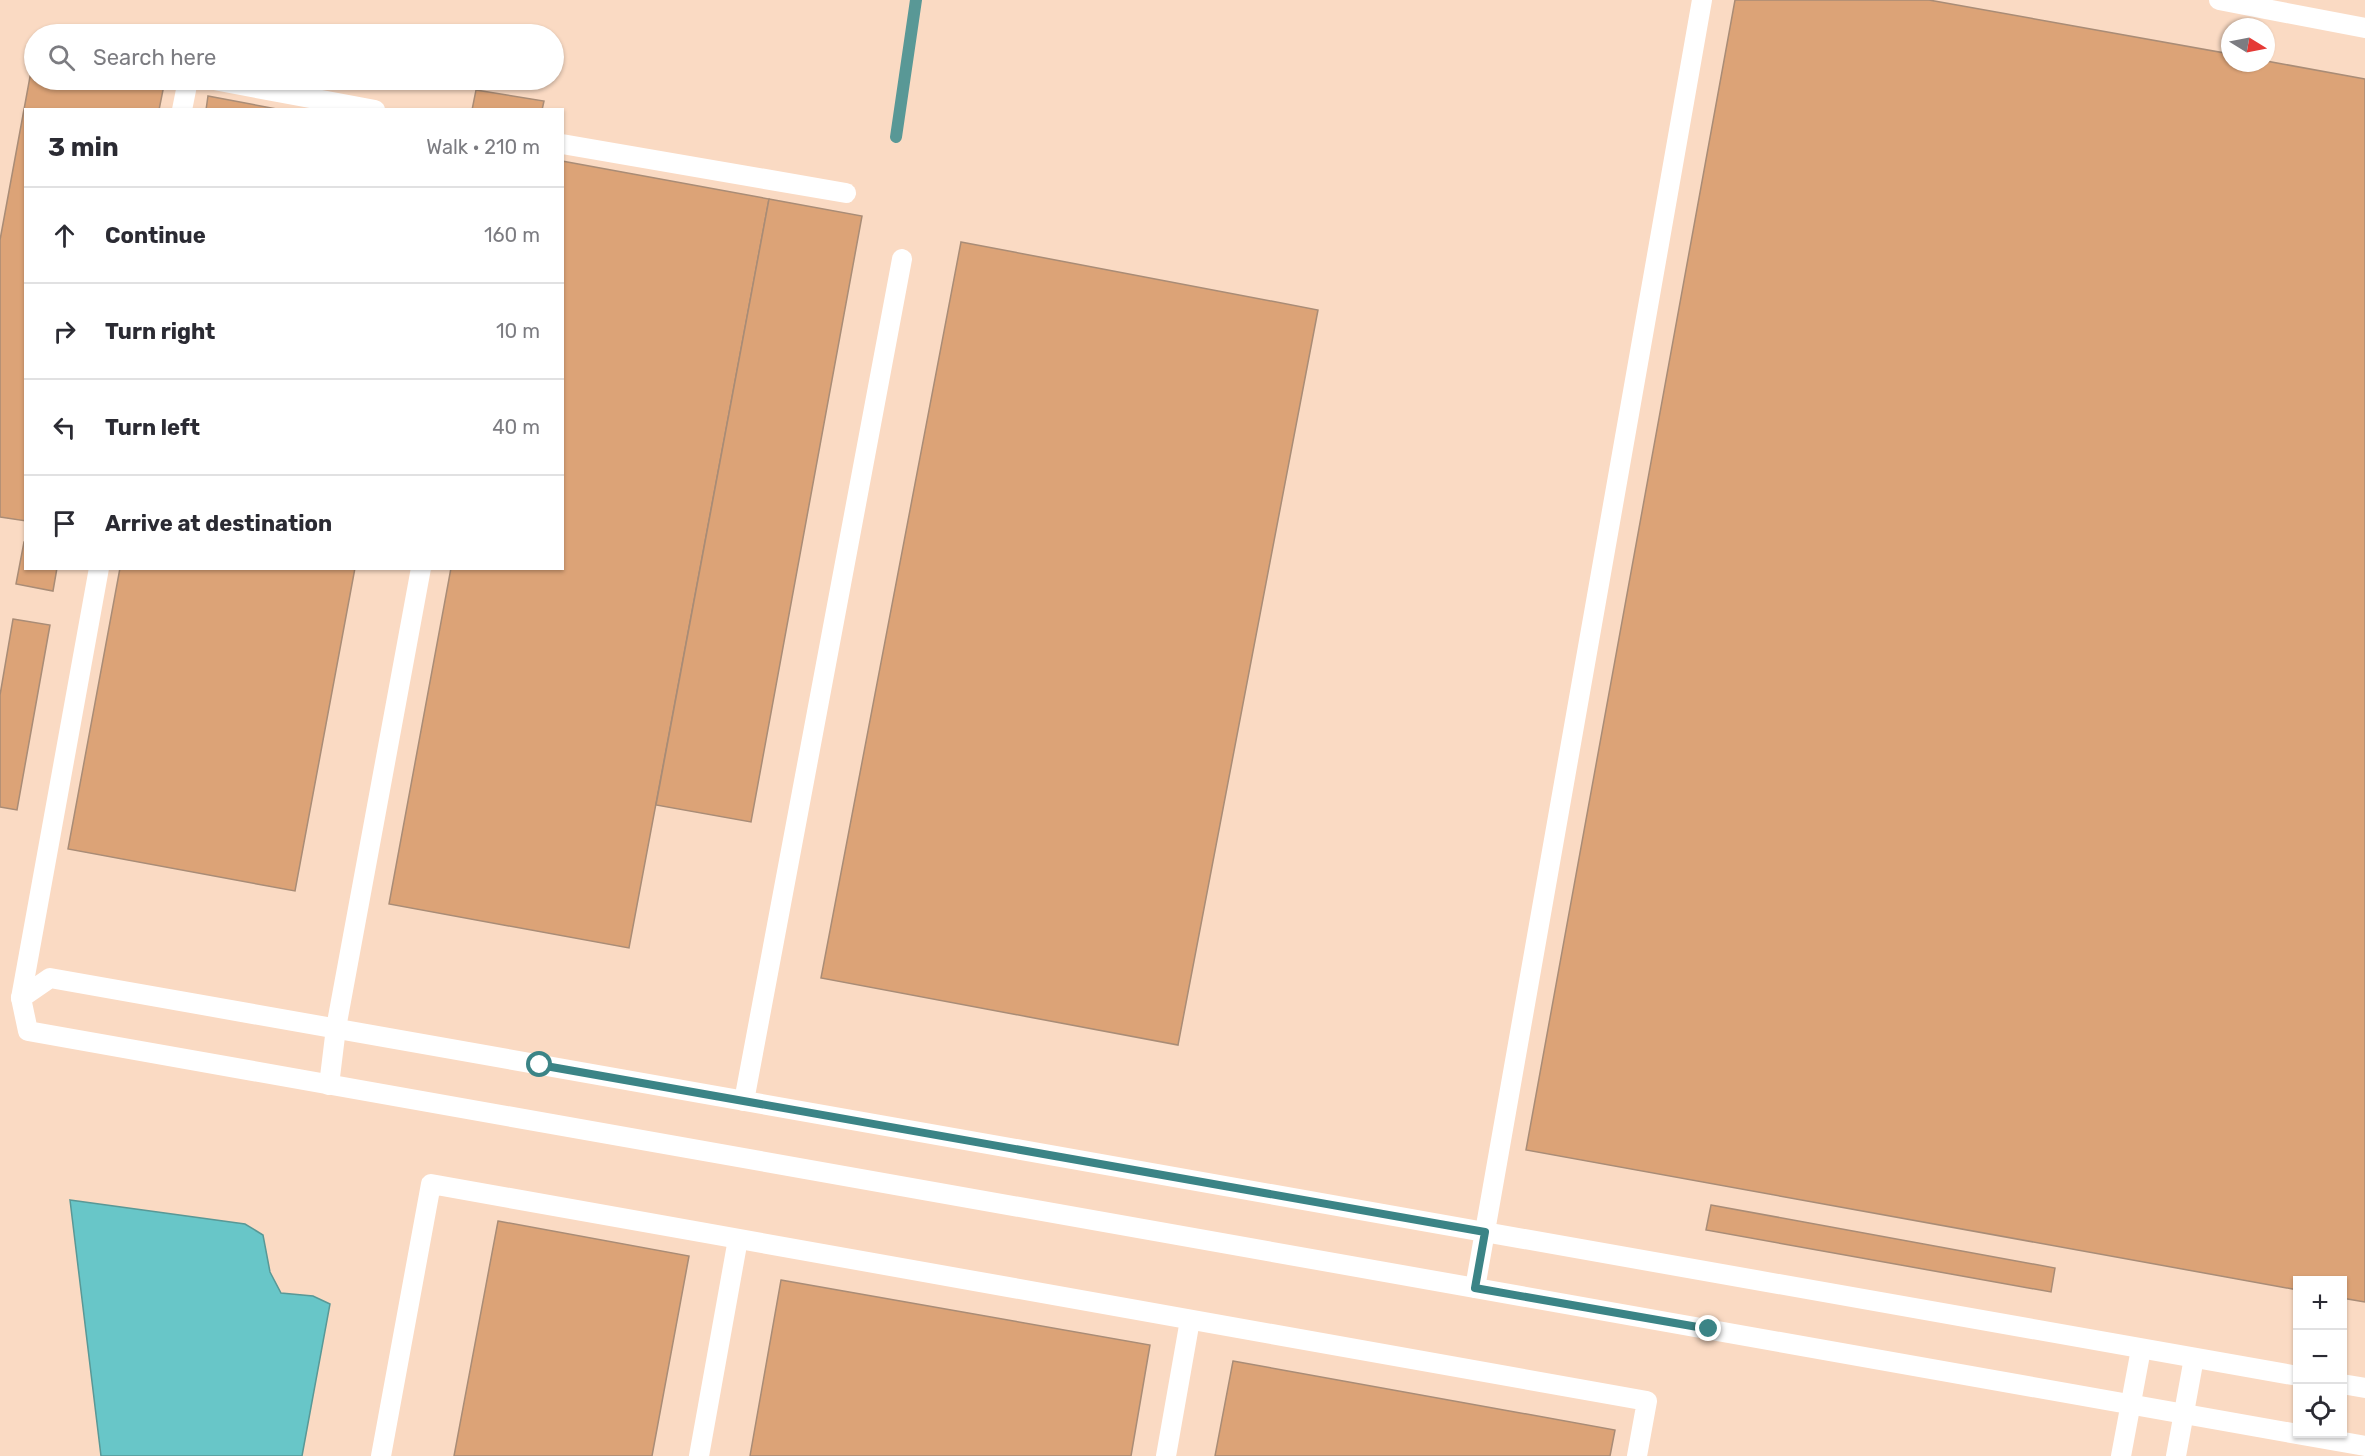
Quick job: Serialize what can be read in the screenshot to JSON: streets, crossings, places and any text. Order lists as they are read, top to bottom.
{
  "north": "right",
  "page": {
    "search": "Search here",
    "heading": ["3 min", "Walk · 210 m"],
    "list": [
      ["Continue", "160 m"],
      ["Turn right", "10 m"],
      ["Turn left", "40 m"],
      "Arrive at destination"
    ],
    "map_buttons": ["+", "−"]
  }
}
